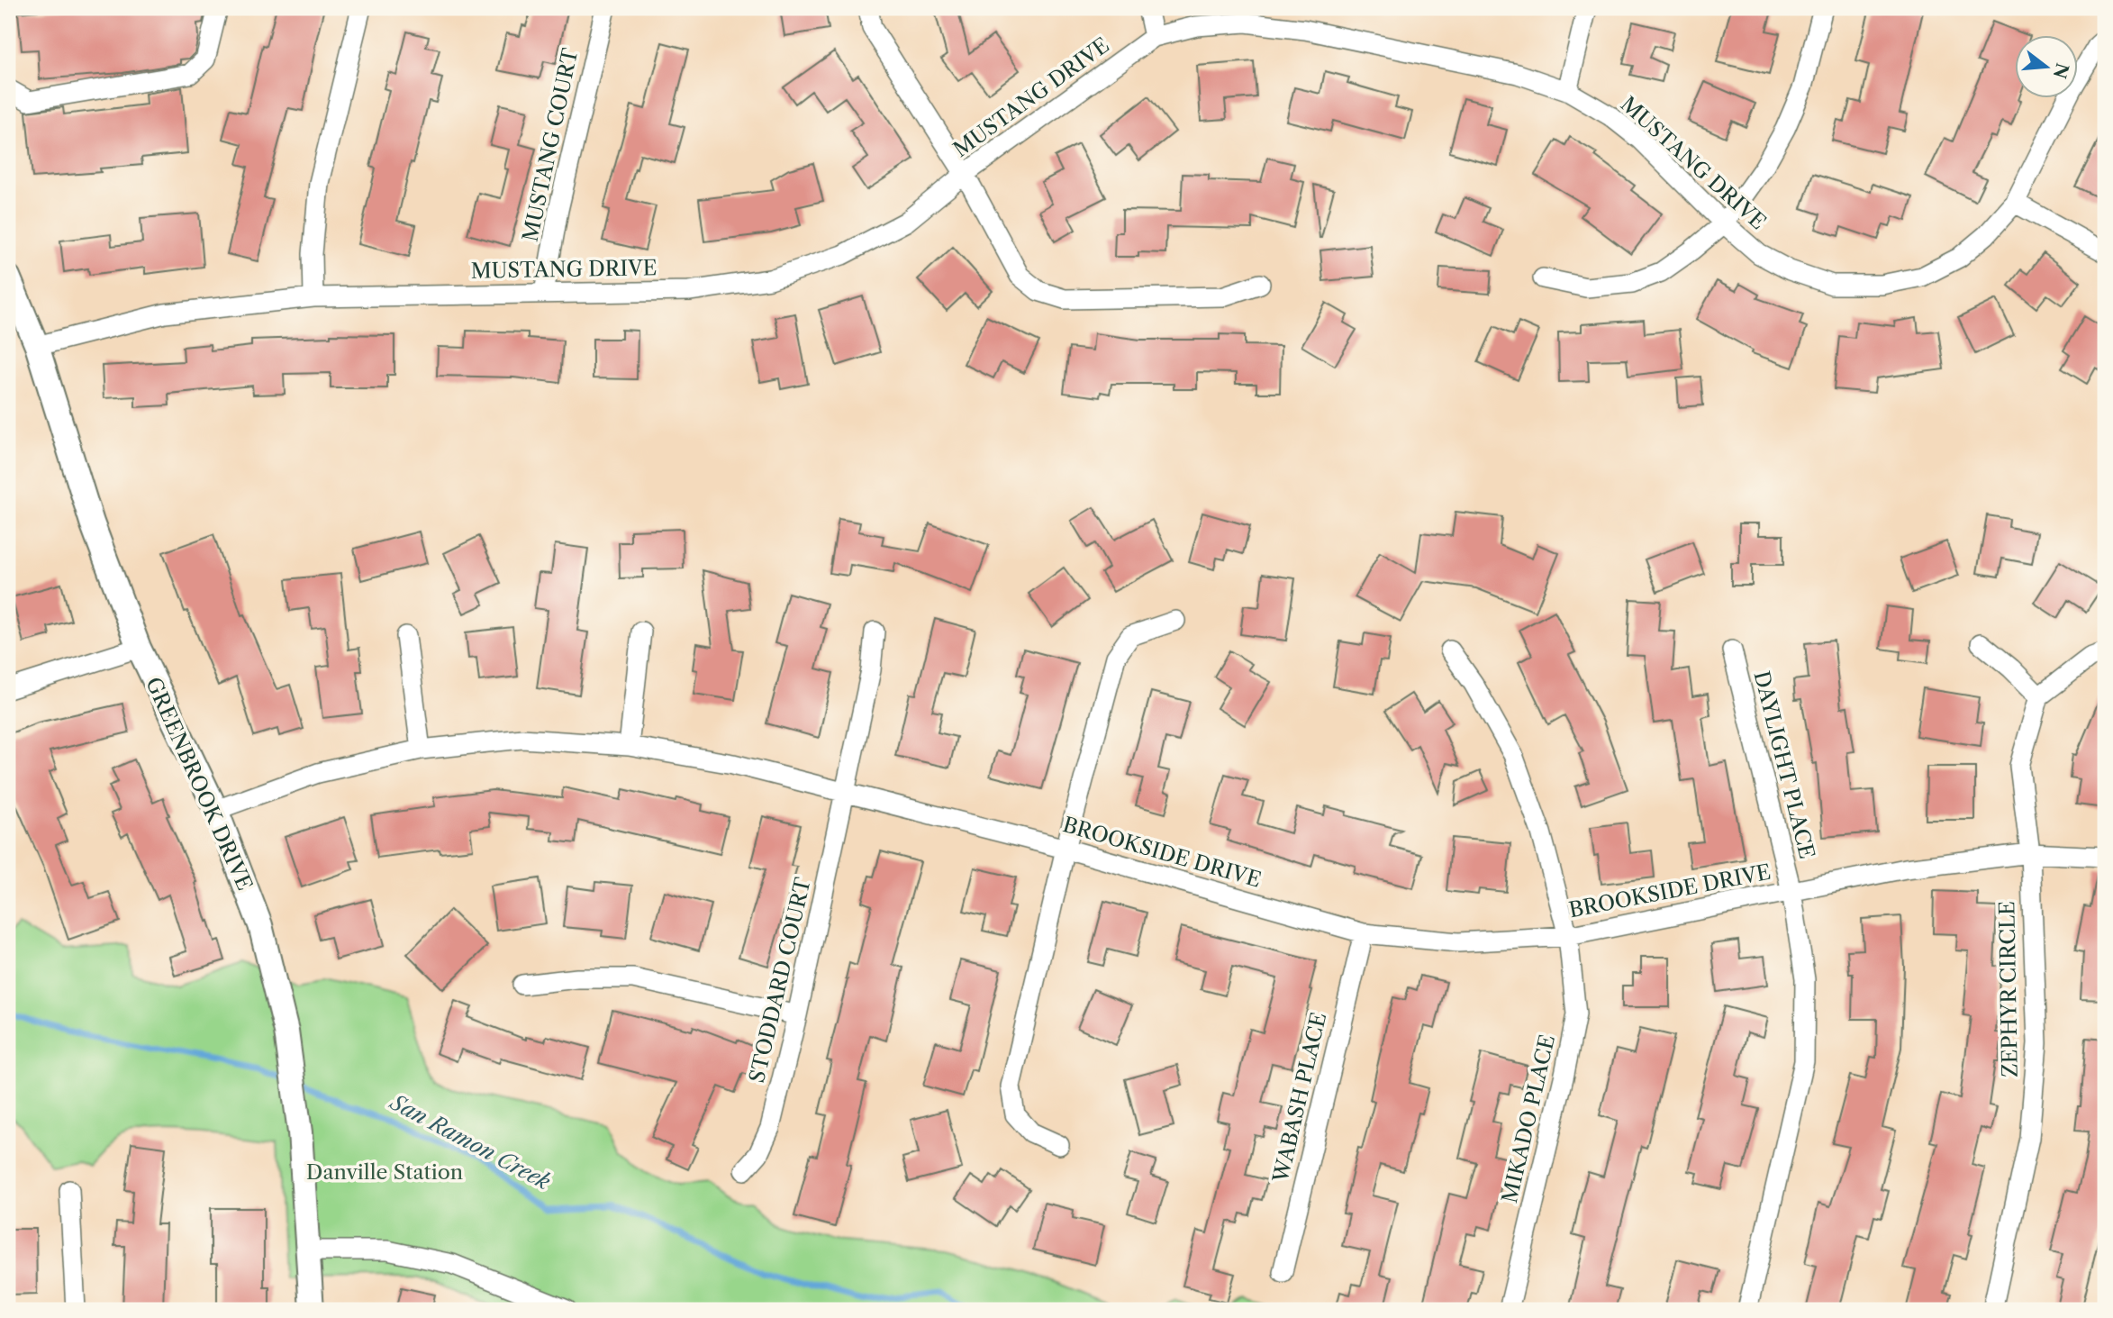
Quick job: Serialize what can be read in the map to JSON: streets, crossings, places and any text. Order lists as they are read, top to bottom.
{
  "streets": {
    "street": [
      "MUSTANG DRIVE",
      "MUSTANG COURT",
      "DAYLIGHT PLACE",
      "GREENBROOK DRIVE",
      "BROOKSIDE DRIVE",
      "STODDARD COURT",
      "ZEPHYR CIRCLE",
      "WABASH PLACE",
      "MIKADO PLACE"
    ]
  },
  "crossings": [
    ["MUSTANG DRIVE", "MUSTANG COURT"],
    ["MUSTANG DRIVE", "GREENBROOK DRIVE"],
    ["DAYLIGHT PLACE", "BROOKSIDE DRIVE"],
    ["GREENBROOK DRIVE", "BROOKSIDE DRIVE"],
    ["BROOKSIDE DRIVE", "STODDARD COURT"],
    ["BROOKSIDE DRIVE", "ZEPHYR CIRCLE"],
    ["BROOKSIDE DRIVE", "WABASH PLACE"],
    ["BROOKSIDE DRIVE", "MIKADO PLACE"]
  ],
  "water": ["San Ramon Creek"],
  "parks": ["Danville Station"],
  "north": "right"
}
